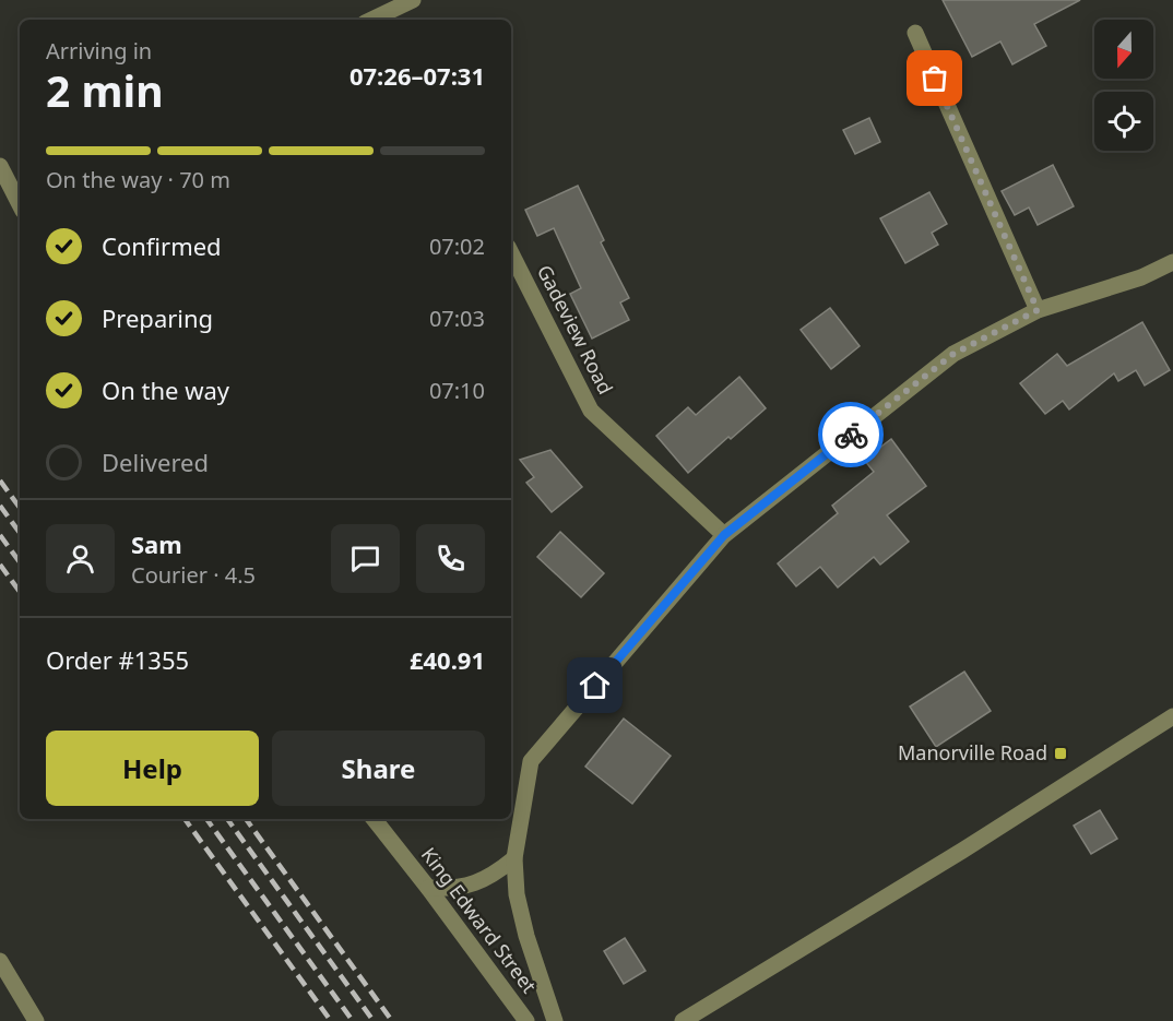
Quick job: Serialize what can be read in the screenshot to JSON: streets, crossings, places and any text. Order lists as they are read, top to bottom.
{
  "streets": {
    "street": ["Gadeview Road", "King Edward Street"]
  },
  "places": {
    "transit": ["Manorville Road"]
  },
  "north": "bottom",
  "page": {
    "heading": ["2 min", "Arriving in", "07:26–07:31"],
    "panel": [
      "Sam",
      "Courier · 4.5",
      "Order #1355",
      "£40.91"
    ],
    "bar": "On the way · 70 m",
    "list": [
      ["Confirmed", "07:02"],
      ["Preparing", "07:03"],
      ["On the way", "07:10"],
      "Delivered"
    ],
    "buttons": ["Help", "Share"]
  }
}
